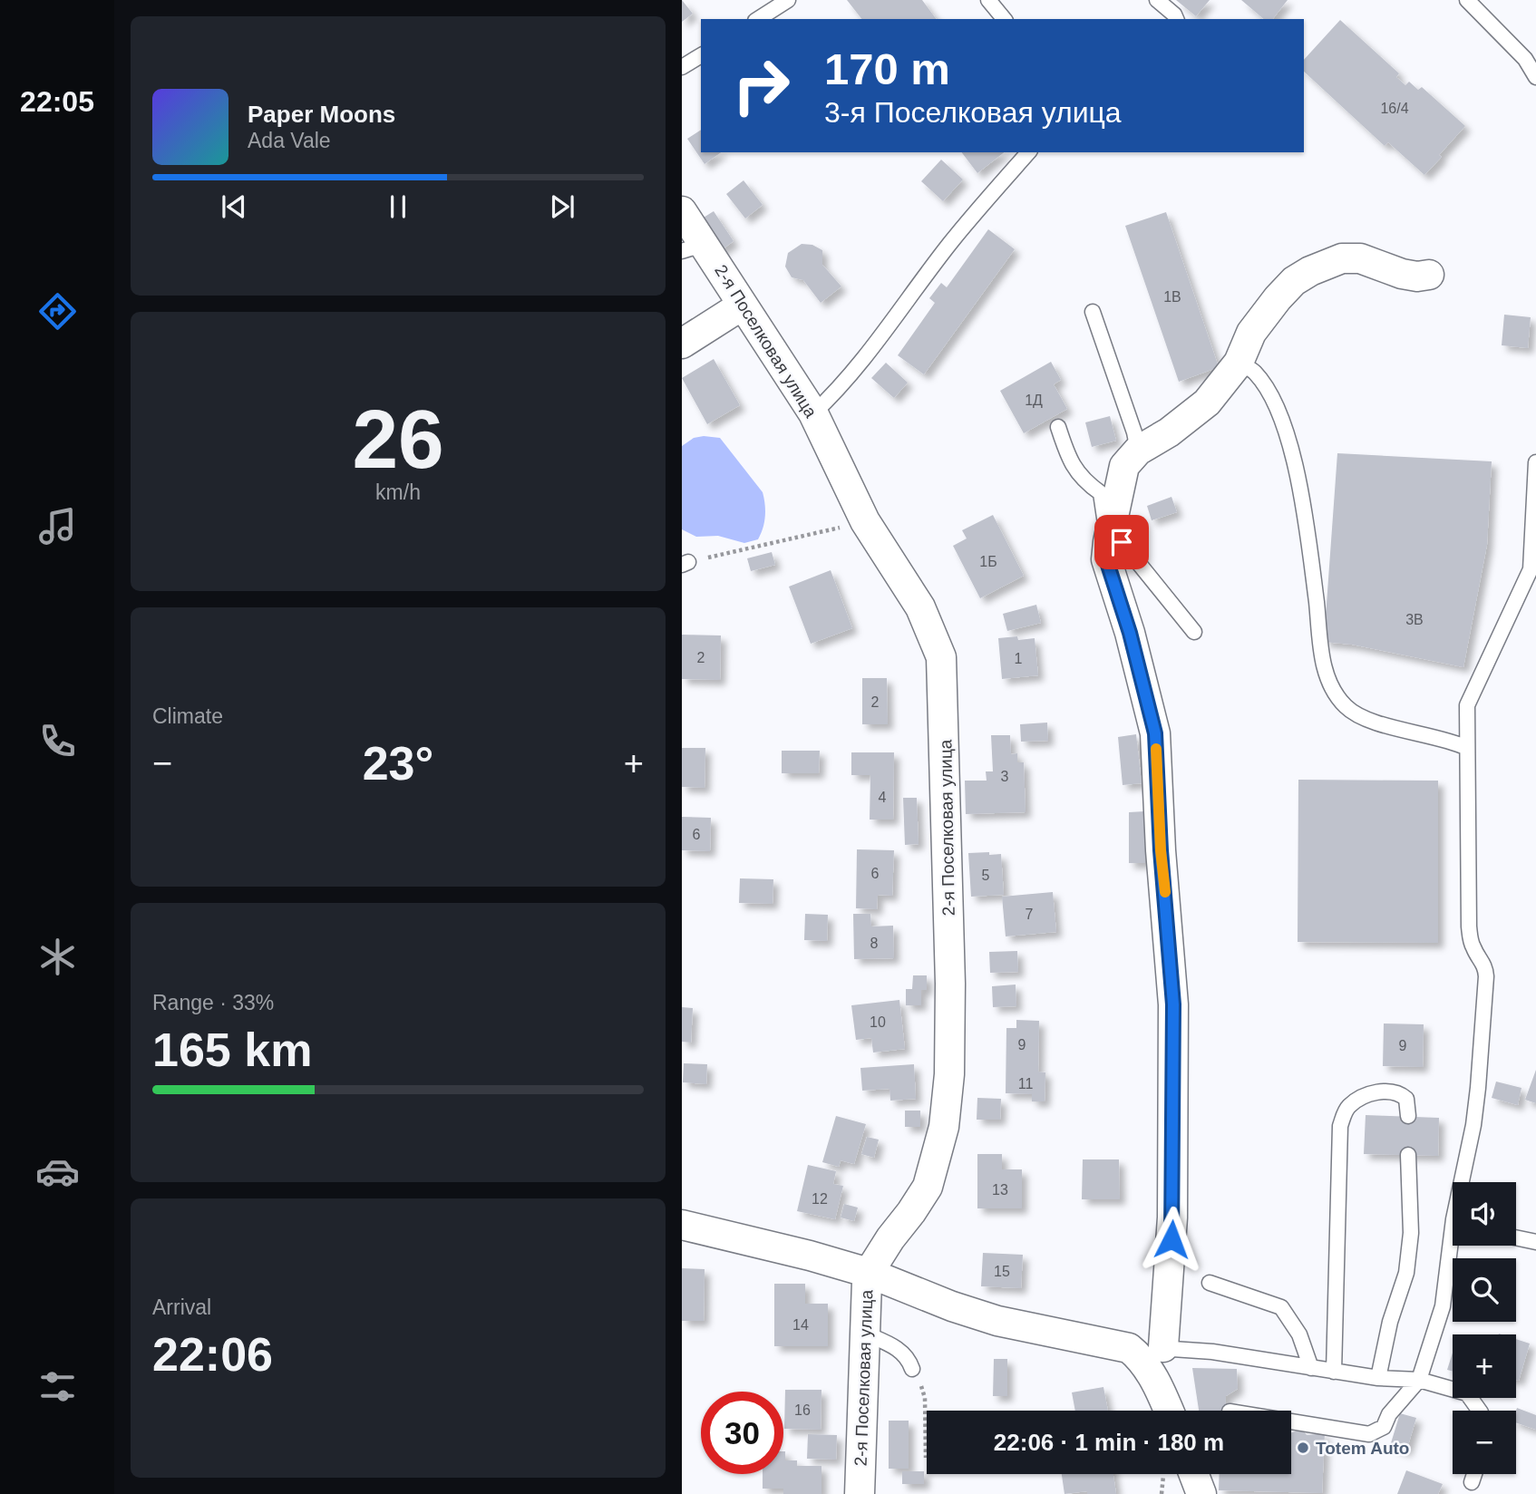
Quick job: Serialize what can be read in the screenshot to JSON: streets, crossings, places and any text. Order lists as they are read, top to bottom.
{
  "streets": {
    "street": ["2-я Поселковая улица"]
  },
  "places": ["Totem Auto"],
  "house_numbers": [
    "16/4",
    "1В",
    "1Д",
    "1Б",
    "3В",
    "2",
    "1",
    "2",
    "3",
    "4",
    "6",
    "6",
    "5",
    "7",
    "8",
    "10",
    "9",
    "9",
    "11",
    "13",
    "12",
    "15",
    "14",
    "16"
  ],
  "page": {
    "tabs": "22:05",
    "turn": ["170 m", "3-я Поселковая улица"],
    "song": ["Paper Moons", "Ada Vale"],
    "tile": [
      ["26", "km/h"],
      "Climate",
      ["Range · 33%", "165 km"],
      ["Arrival", "22:06"]
    ],
    "heat": ["−", "23°", "+"],
    "map_buttons": ["+", "−"],
    "limit": "30",
    "trip": "22:06 · 1 min · 180 m"
  }
}
